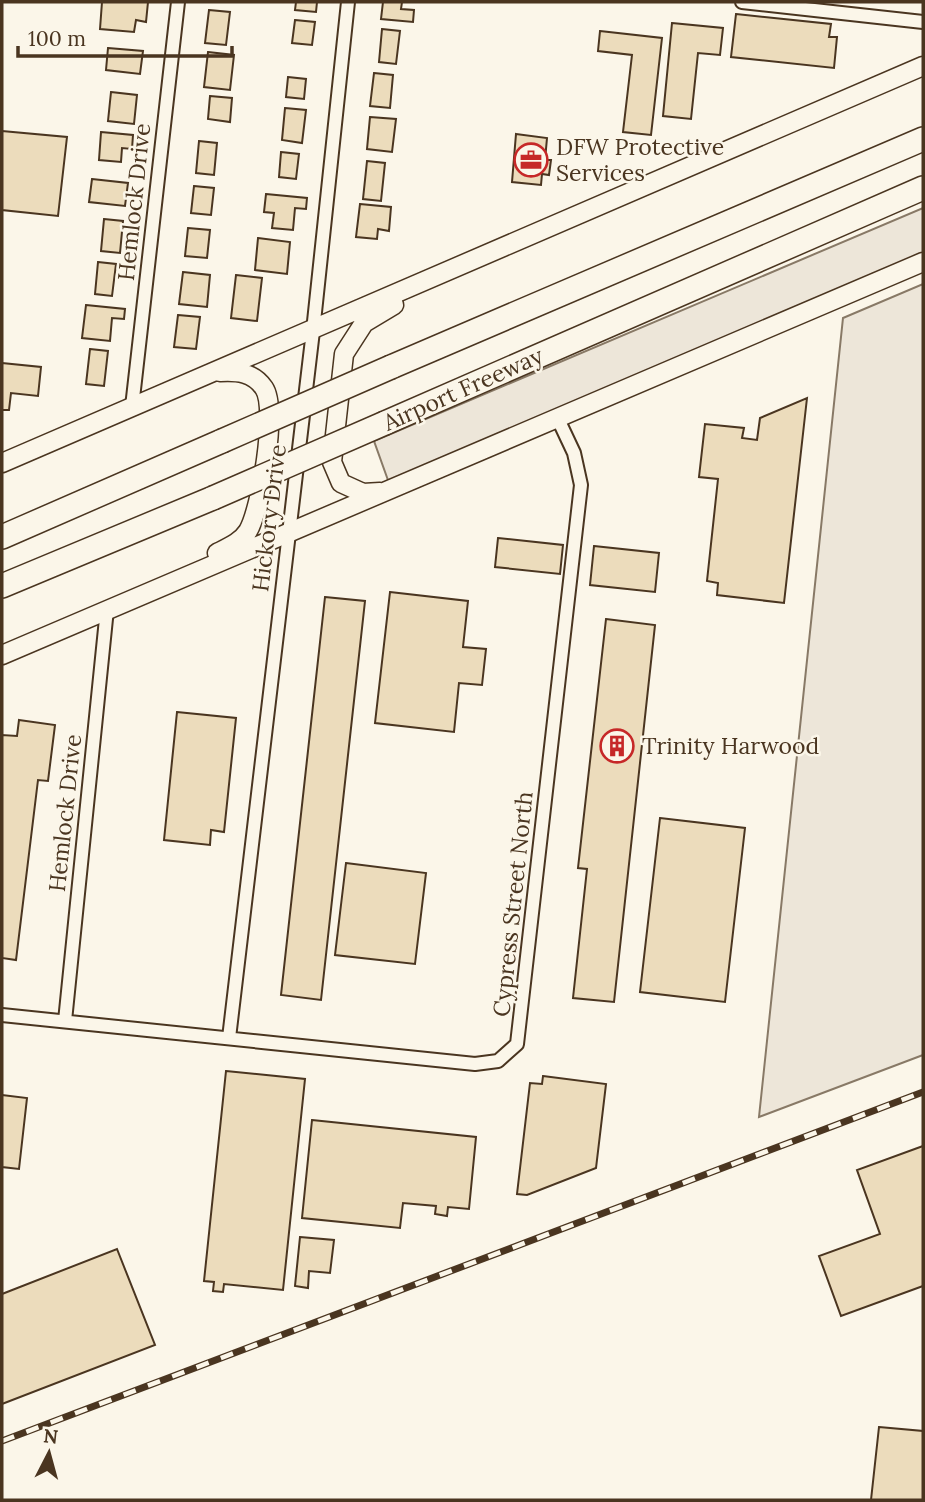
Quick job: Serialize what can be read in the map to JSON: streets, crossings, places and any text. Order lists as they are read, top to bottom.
{
  "streets": {
    "highway": ["Airport Freeway"],
    "street": ["Hemlock Drive", "Hickory Drive", "Cypress Street North"]
  },
  "crossings": [
    ["Hemlock Drive", "Cypress Street North"],
    ["Hickory Drive", "Cypress Street North"]
  ],
  "places": {
    "office": ["DFW Protective Services"],
    "building": ["Trinity Harwood"]
  },
  "scale_bar": "100 m",
  "north": "top"
}
